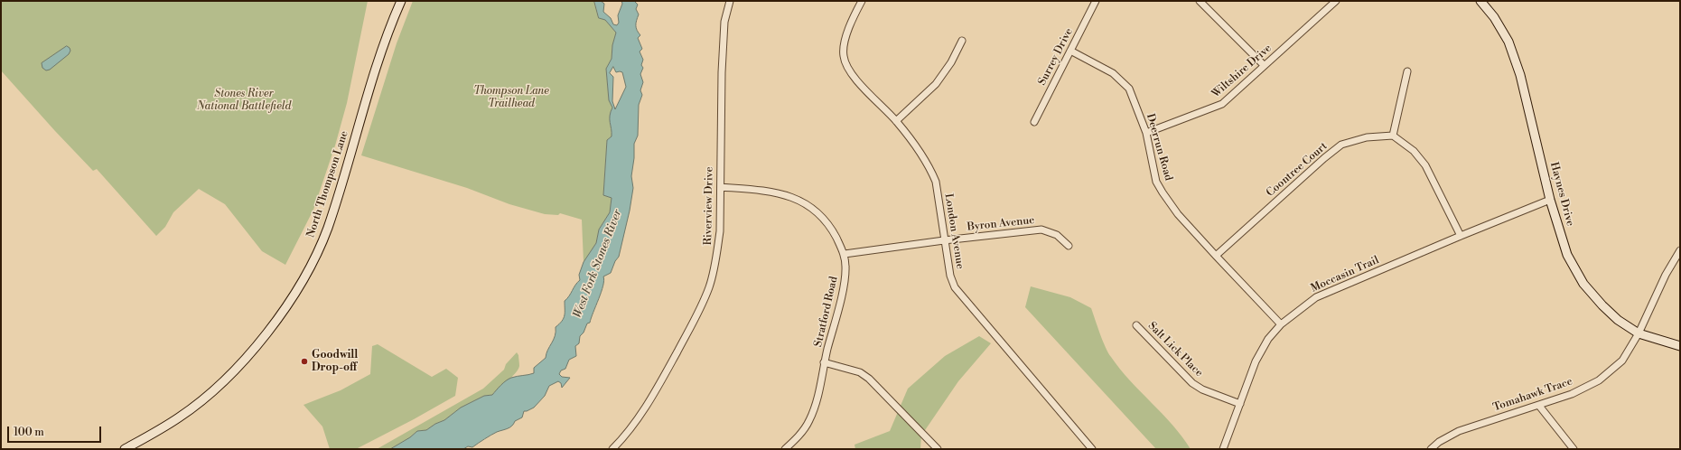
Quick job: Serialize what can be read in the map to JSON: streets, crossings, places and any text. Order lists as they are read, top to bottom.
{
  "streets": {
    "main road": ["North Thompson Lane", "Haynes Drive"],
    "street": [
      "Surrey Drive",
      "Wiltshire Drive",
      "Deerrun Road",
      "Coontree Court",
      "Riverview Drive",
      "Byron Avenue",
      "London Avenue",
      "Moccasin Trail",
      "Stratford Road",
      "Salt Lick Place",
      "Tomahawk Trace"
    ]
  },
  "crossings": [
    ["Surrey Drive", "Deerrun Road"],
    ["Wiltshire Drive", "Deerrun Road"],
    ["Deerrun Road", "Coontree Court"],
    ["Deerrun Road", "Moccasin Trail"],
    ["Haynes Drive", "Moccasin Trail"],
    ["Haynes Drive", "Tomahawk Trace"],
    ["Riverview Drive", "Stratford Road"],
    ["Byron Avenue", "London Avenue"],
    ["Byron Avenue", "Stratford Road"],
    ["Moccasin Trail", "Salt Lick Place"]
  ],
  "water": ["West Fork Stones River"],
  "parks": ["Thompson Lane Trailhead", "Stones River National Battlefield"],
  "places": ["Goodwill Drop-off"],
  "scale_bar": "100 m"
}
